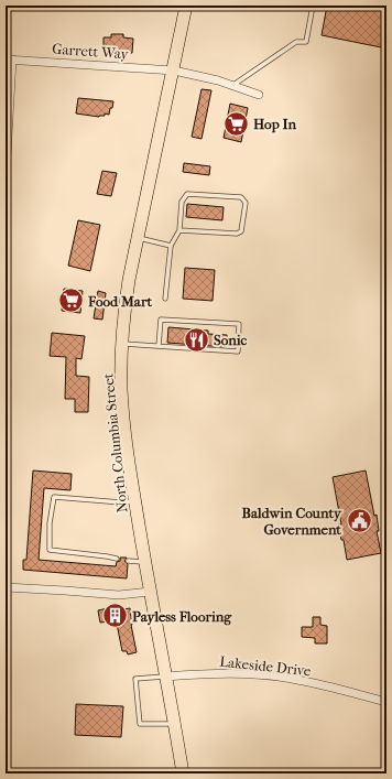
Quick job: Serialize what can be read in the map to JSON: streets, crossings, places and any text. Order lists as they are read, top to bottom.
{
  "streets": {
    "main road": ["North Columbia Street"],
    "street": ["Garrett Way", "Lakeside Drive"]
  },
  "crossings": [
    ["Garrett Way", "North Columbia Street"],
    ["North Columbia Street", "Lakeside Drive"]
  ],
  "places": {
    "supermarket": ["Hop In", "Food Mart"],
    "restaurant": ["Sonic"],
    "public building": ["Baldwin County Government"],
    "building": ["Payless Flooring"]
  }
}
